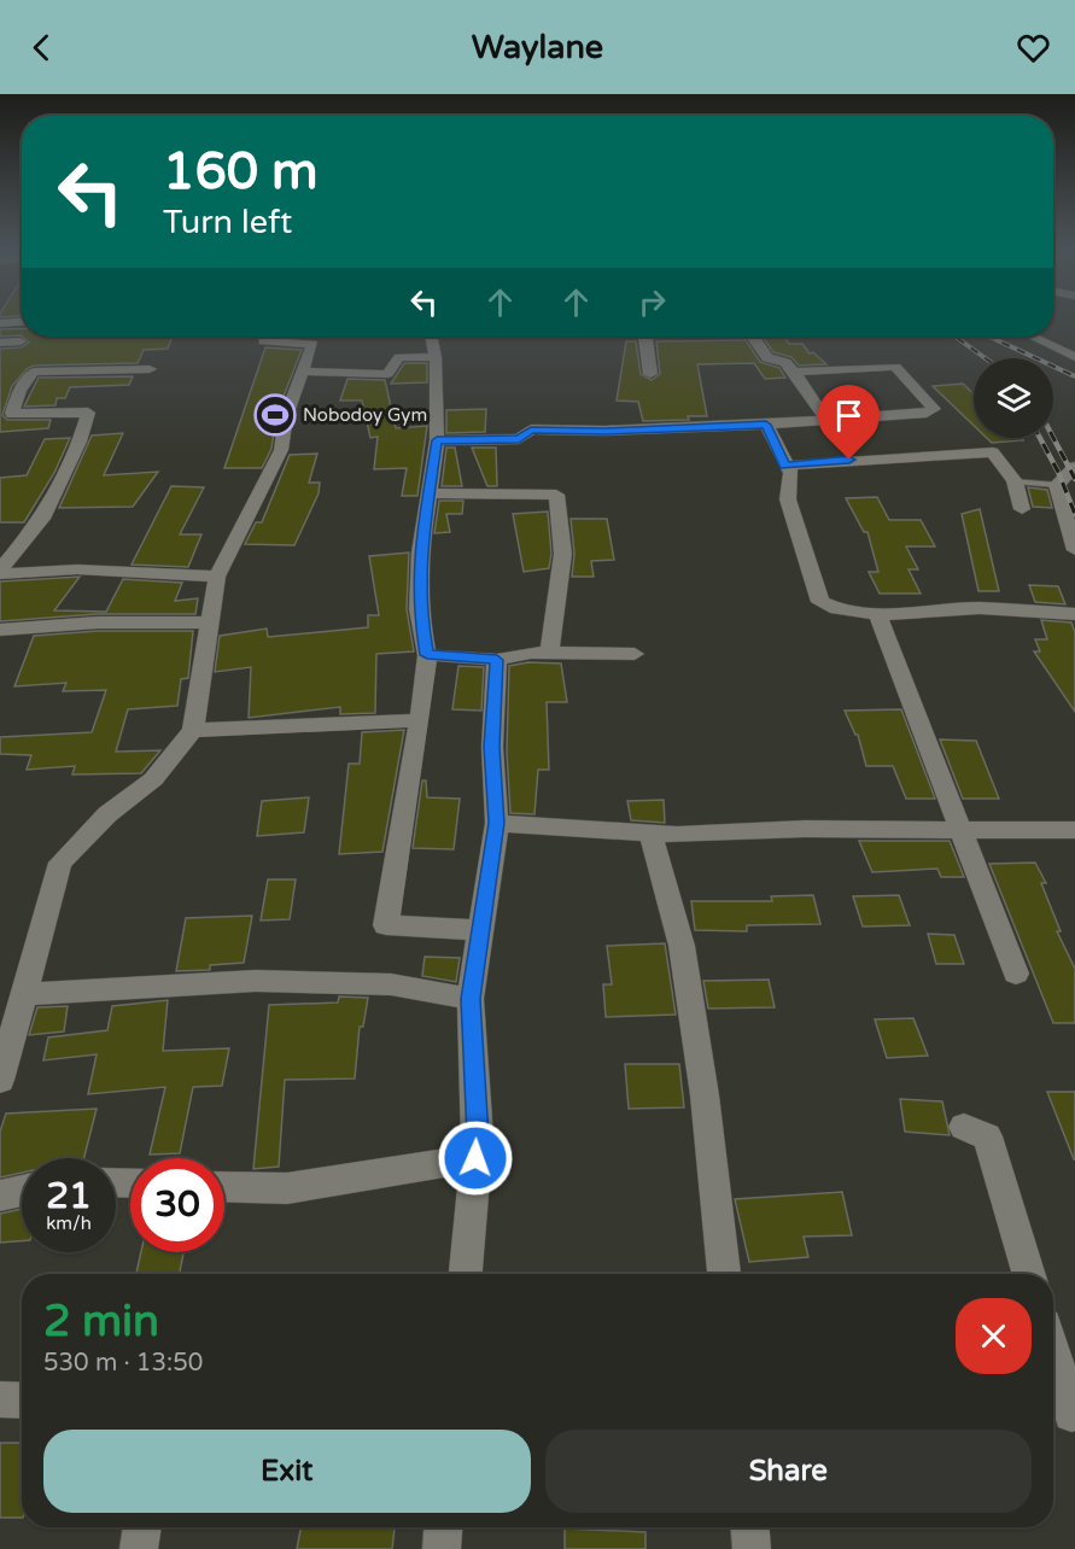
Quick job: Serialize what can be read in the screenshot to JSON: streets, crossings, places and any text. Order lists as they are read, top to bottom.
{
  "places": {
    "sports": ["Nobodoy Gym"]
  },
  "page": {
    "header": "Waylane",
    "turn": ["160 m", "Turn left"],
    "speed": "21 km/h",
    "limit": "30",
    "heading": ["2 min", "530 m · 13:50"],
    "buttons": ["Exit", "Share"]
  }
}
